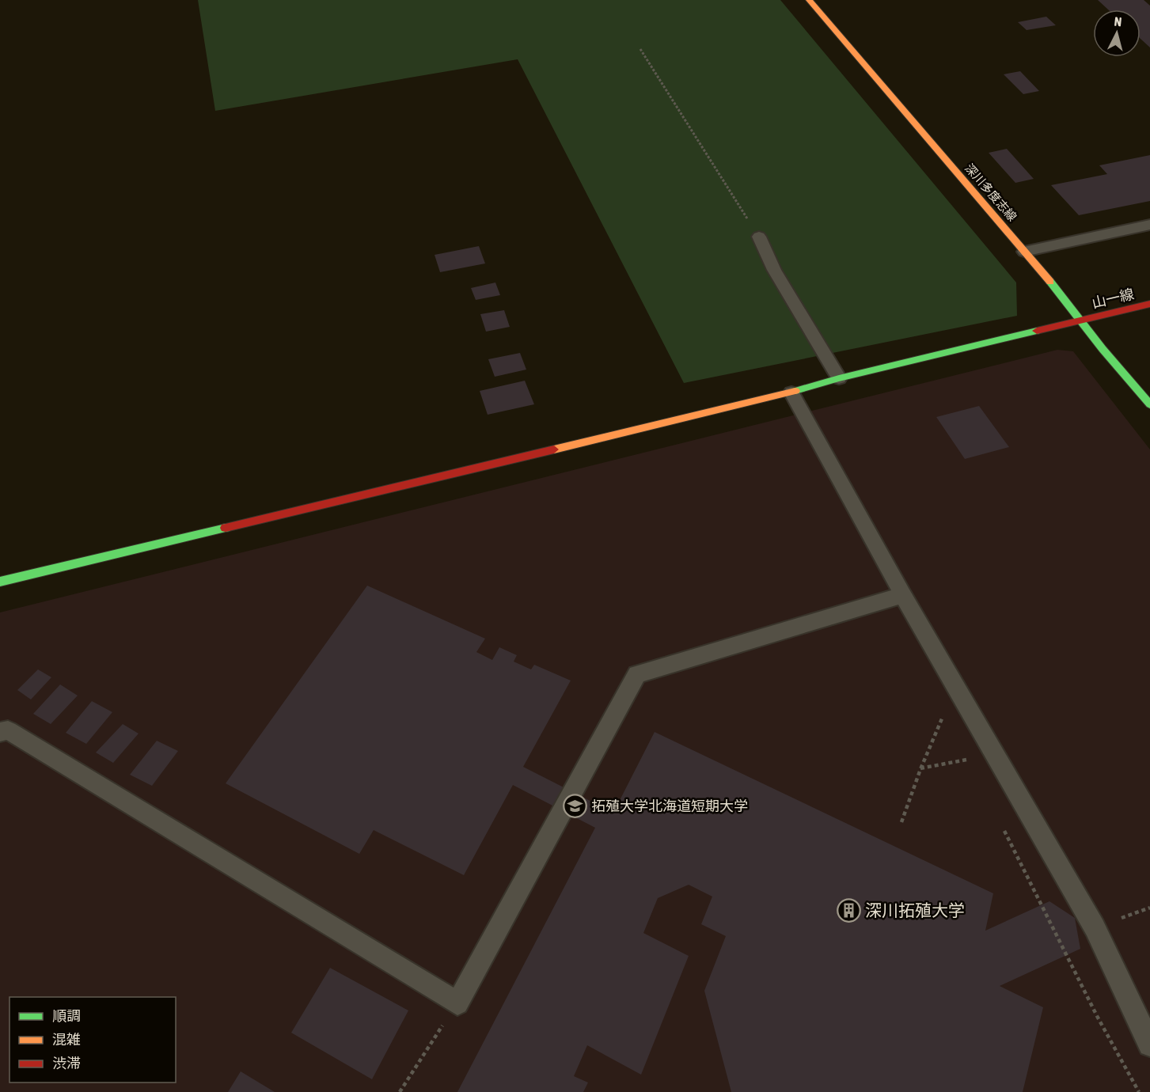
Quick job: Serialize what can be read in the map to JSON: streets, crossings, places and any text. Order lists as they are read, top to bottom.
{
  "streets": {
    "street": ["深川多度志線", "山一線"]
  },
  "crossings": [
    ["深川多度志線", "山一線"]
  ],
  "places": {
    "school or university": ["拓殖大学北海道短期大学"],
    "building": ["深川拓殖大学"]
  },
  "legend": ["順調", "混雑", "渋滞"],
  "north": "top"
}
